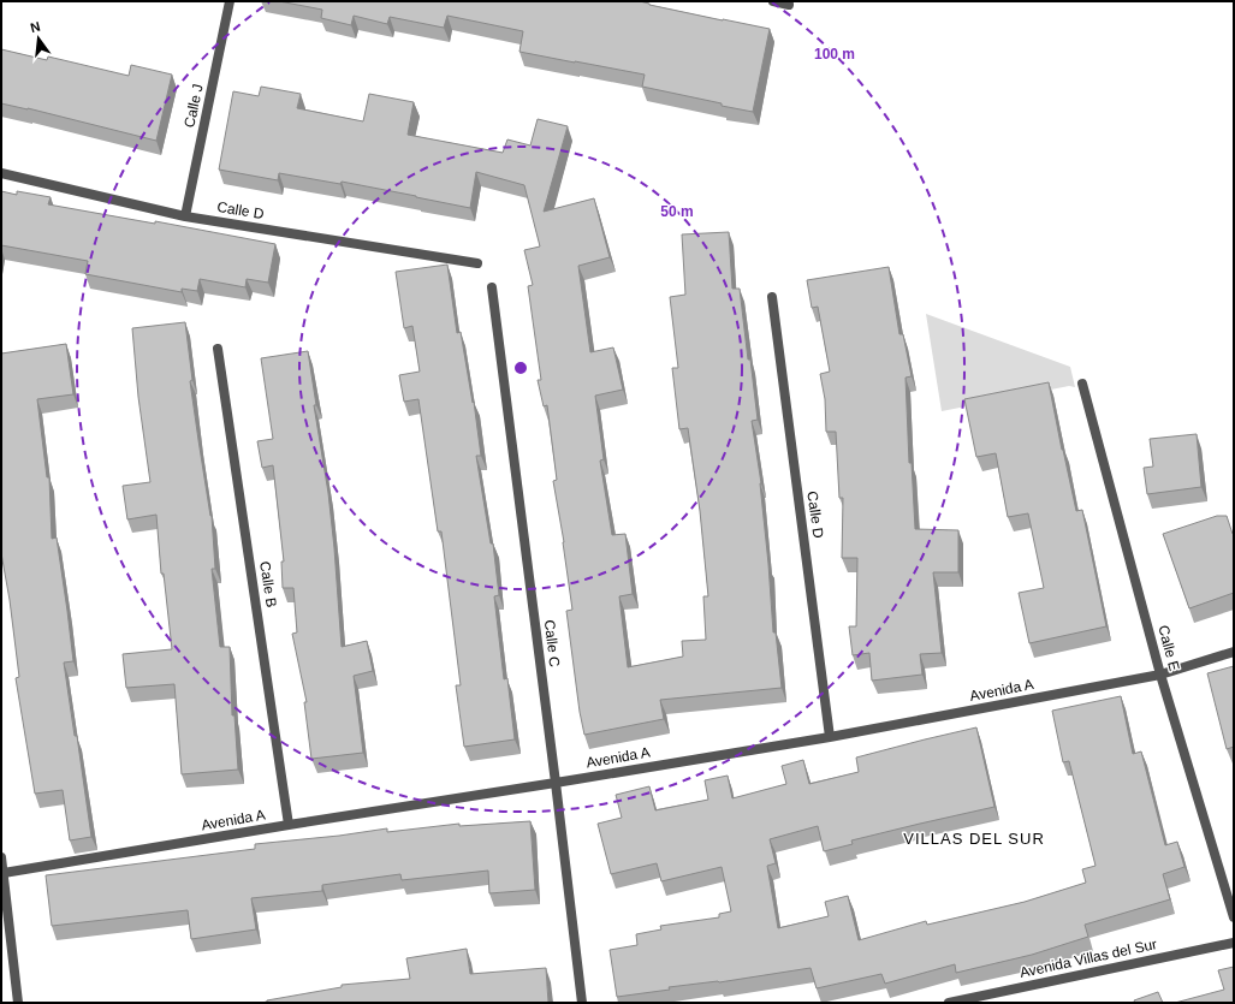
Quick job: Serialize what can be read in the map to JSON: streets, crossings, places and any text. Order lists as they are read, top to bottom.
{
  "streets": {
    "street": [
      "Calle J",
      "Calle D",
      "Calle B",
      "Calle C",
      "Calle E",
      "Avenida A",
      "Avenida Villas del Sur"
    ]
  },
  "crossings": [
    ["Calle J", "Calle D"],
    ["Calle D", "Avenida A"],
    ["Calle B", "Avenida A"],
    ["Calle C", "Avenida A"],
    ["Calle E", "Avenida A"]
  ],
  "districts": ["VILLAS DEL SUR"],
  "north": "top",
  "rings": ["100 m", "50 m"]
}
